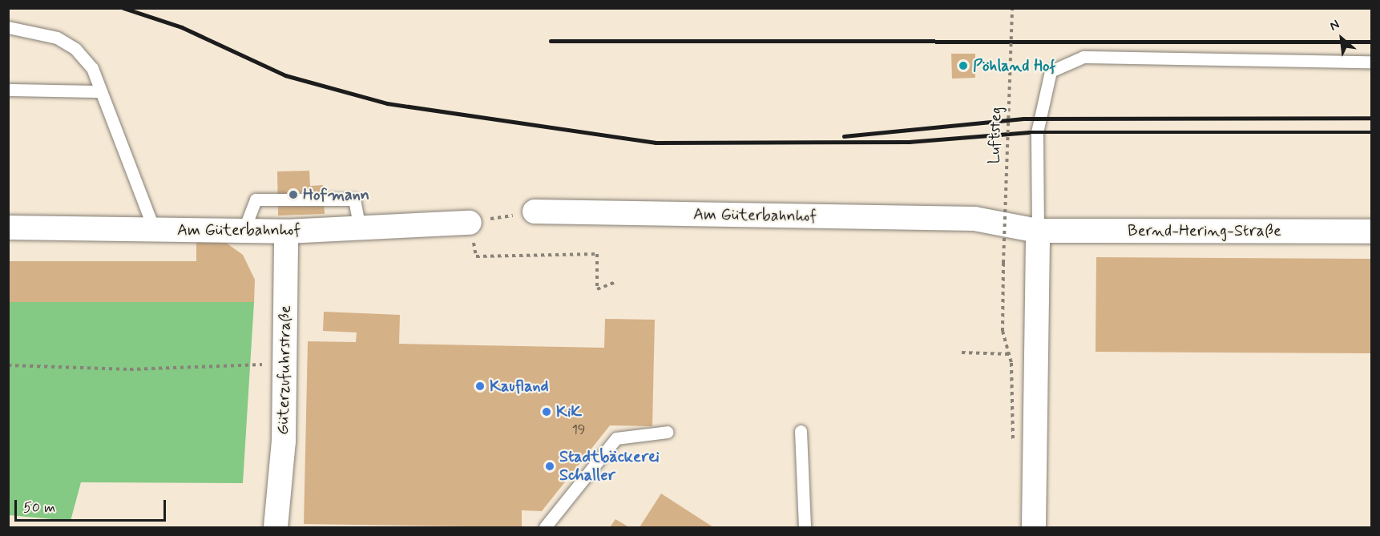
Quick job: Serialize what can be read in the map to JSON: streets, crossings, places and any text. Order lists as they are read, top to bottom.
{
  "streets": {
    "street": ["Am Güterbahnhof", "Bernd-Hering-Straße", "Güterzufuhrstraße"],
    "path": ["Luftsteg"]
  },
  "crossings": [
    ["Am Güterbahnhof", "Bernd-Hering-Straße"],
    ["Am Güterbahnhof", "Güterzufuhrstraße"]
  ],
  "places": [
    "Pöhland Hof",
    "Hofmann",
    "Kaufland",
    "KiK",
    "Stadtbäckerei Schaller"
  ],
  "house_numbers": ["19"],
  "scale_bar": "50 m",
  "north": "top left"
}
